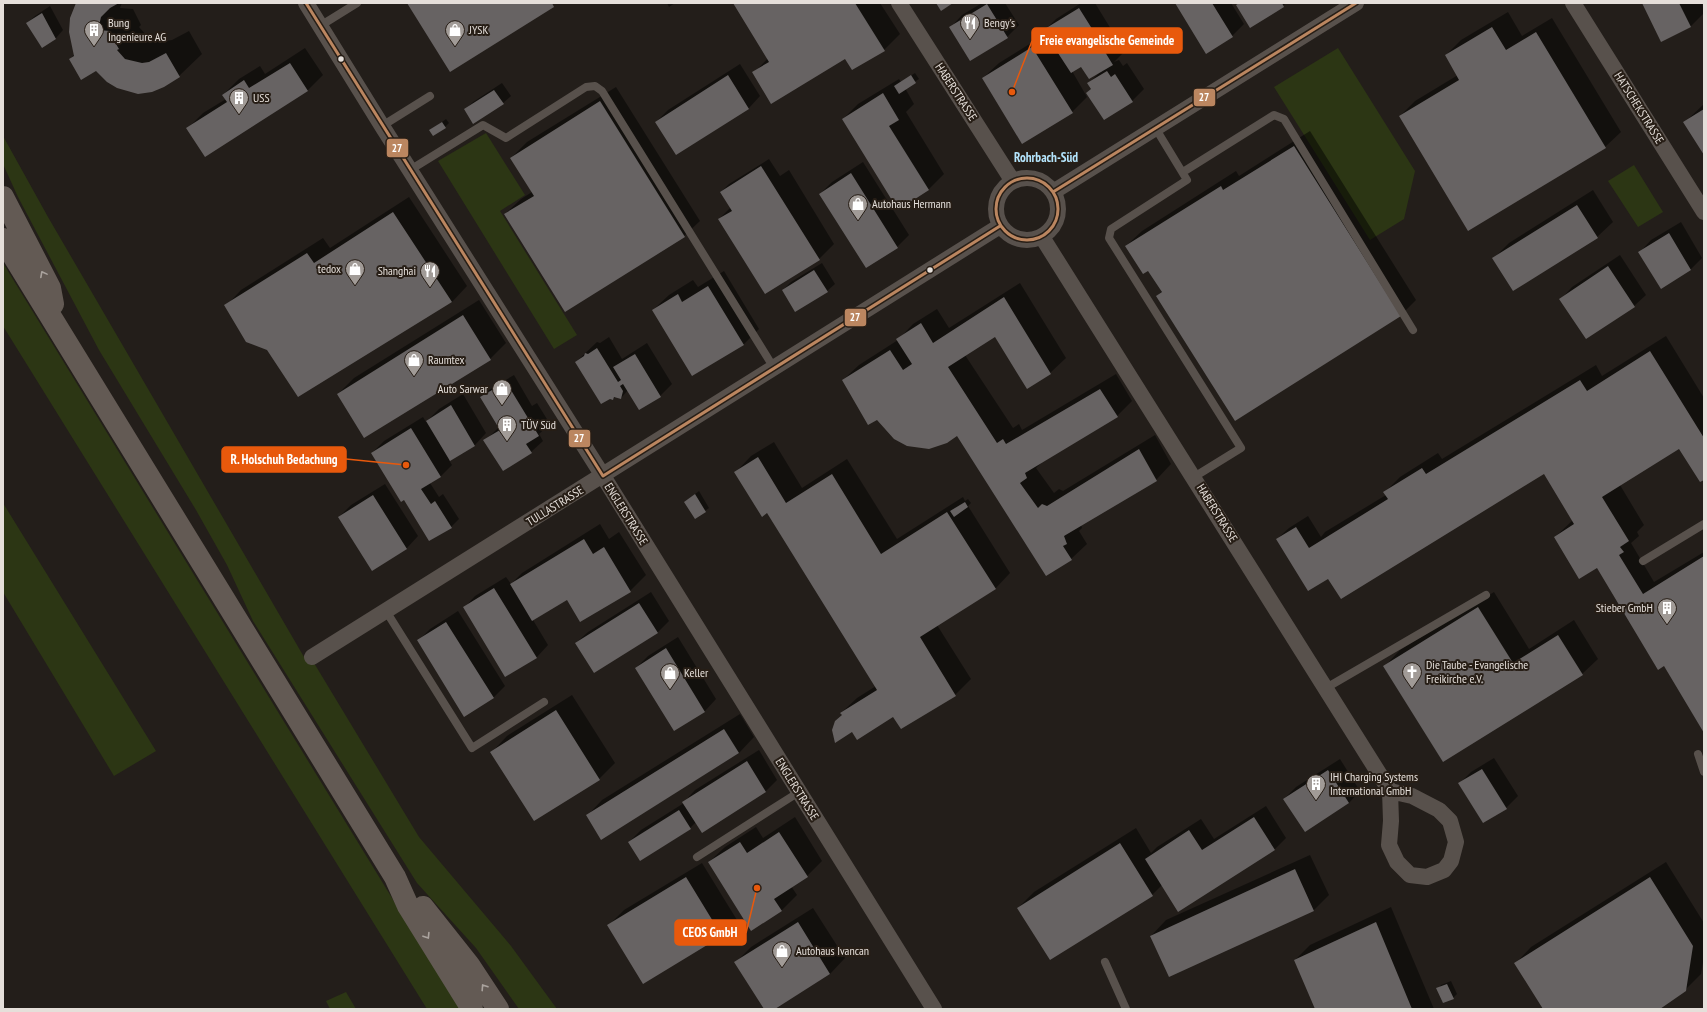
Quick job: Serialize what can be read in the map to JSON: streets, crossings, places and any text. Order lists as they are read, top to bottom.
{
  "streets": {
    "street": [
      "HABERSTRASSE",
      "HATSCHEKSTRASSE",
      "TULLASTRASSE",
      "ENGLERSTRASSE"
    ]
  },
  "crossings": [
    ["HABERSTRASSE", "TULLASTRASSE"],
    ["TULLASTRASSE", "ENGLERSTRASSE"]
  ],
  "districts": ["Rohrbach-Süd"],
  "places": {
    "restaurant": ["Bengy's", "Shanghai"],
    "building": [
      "Bung Ingenieure AG",
      "USS",
      "TÜV Süd",
      "Stieber GmbH",
      "IHI Charging Systems International GmbH"
    ],
    "shop": [
      "JYSK",
      "Autohaus Hermann",
      "tedox",
      "Raumtex",
      "Auto Sarwar",
      "Keller",
      "Autohaus Ivancan"
    ],
    "other": ["Freie evangelische Gemeinde", "R. Holschuh Bedachung", "CEOS GmbH"],
    "church": ["Die Taube - Evangelische Freikirche e.V."]
  },
  "lines": ["transit line 27"]
}
